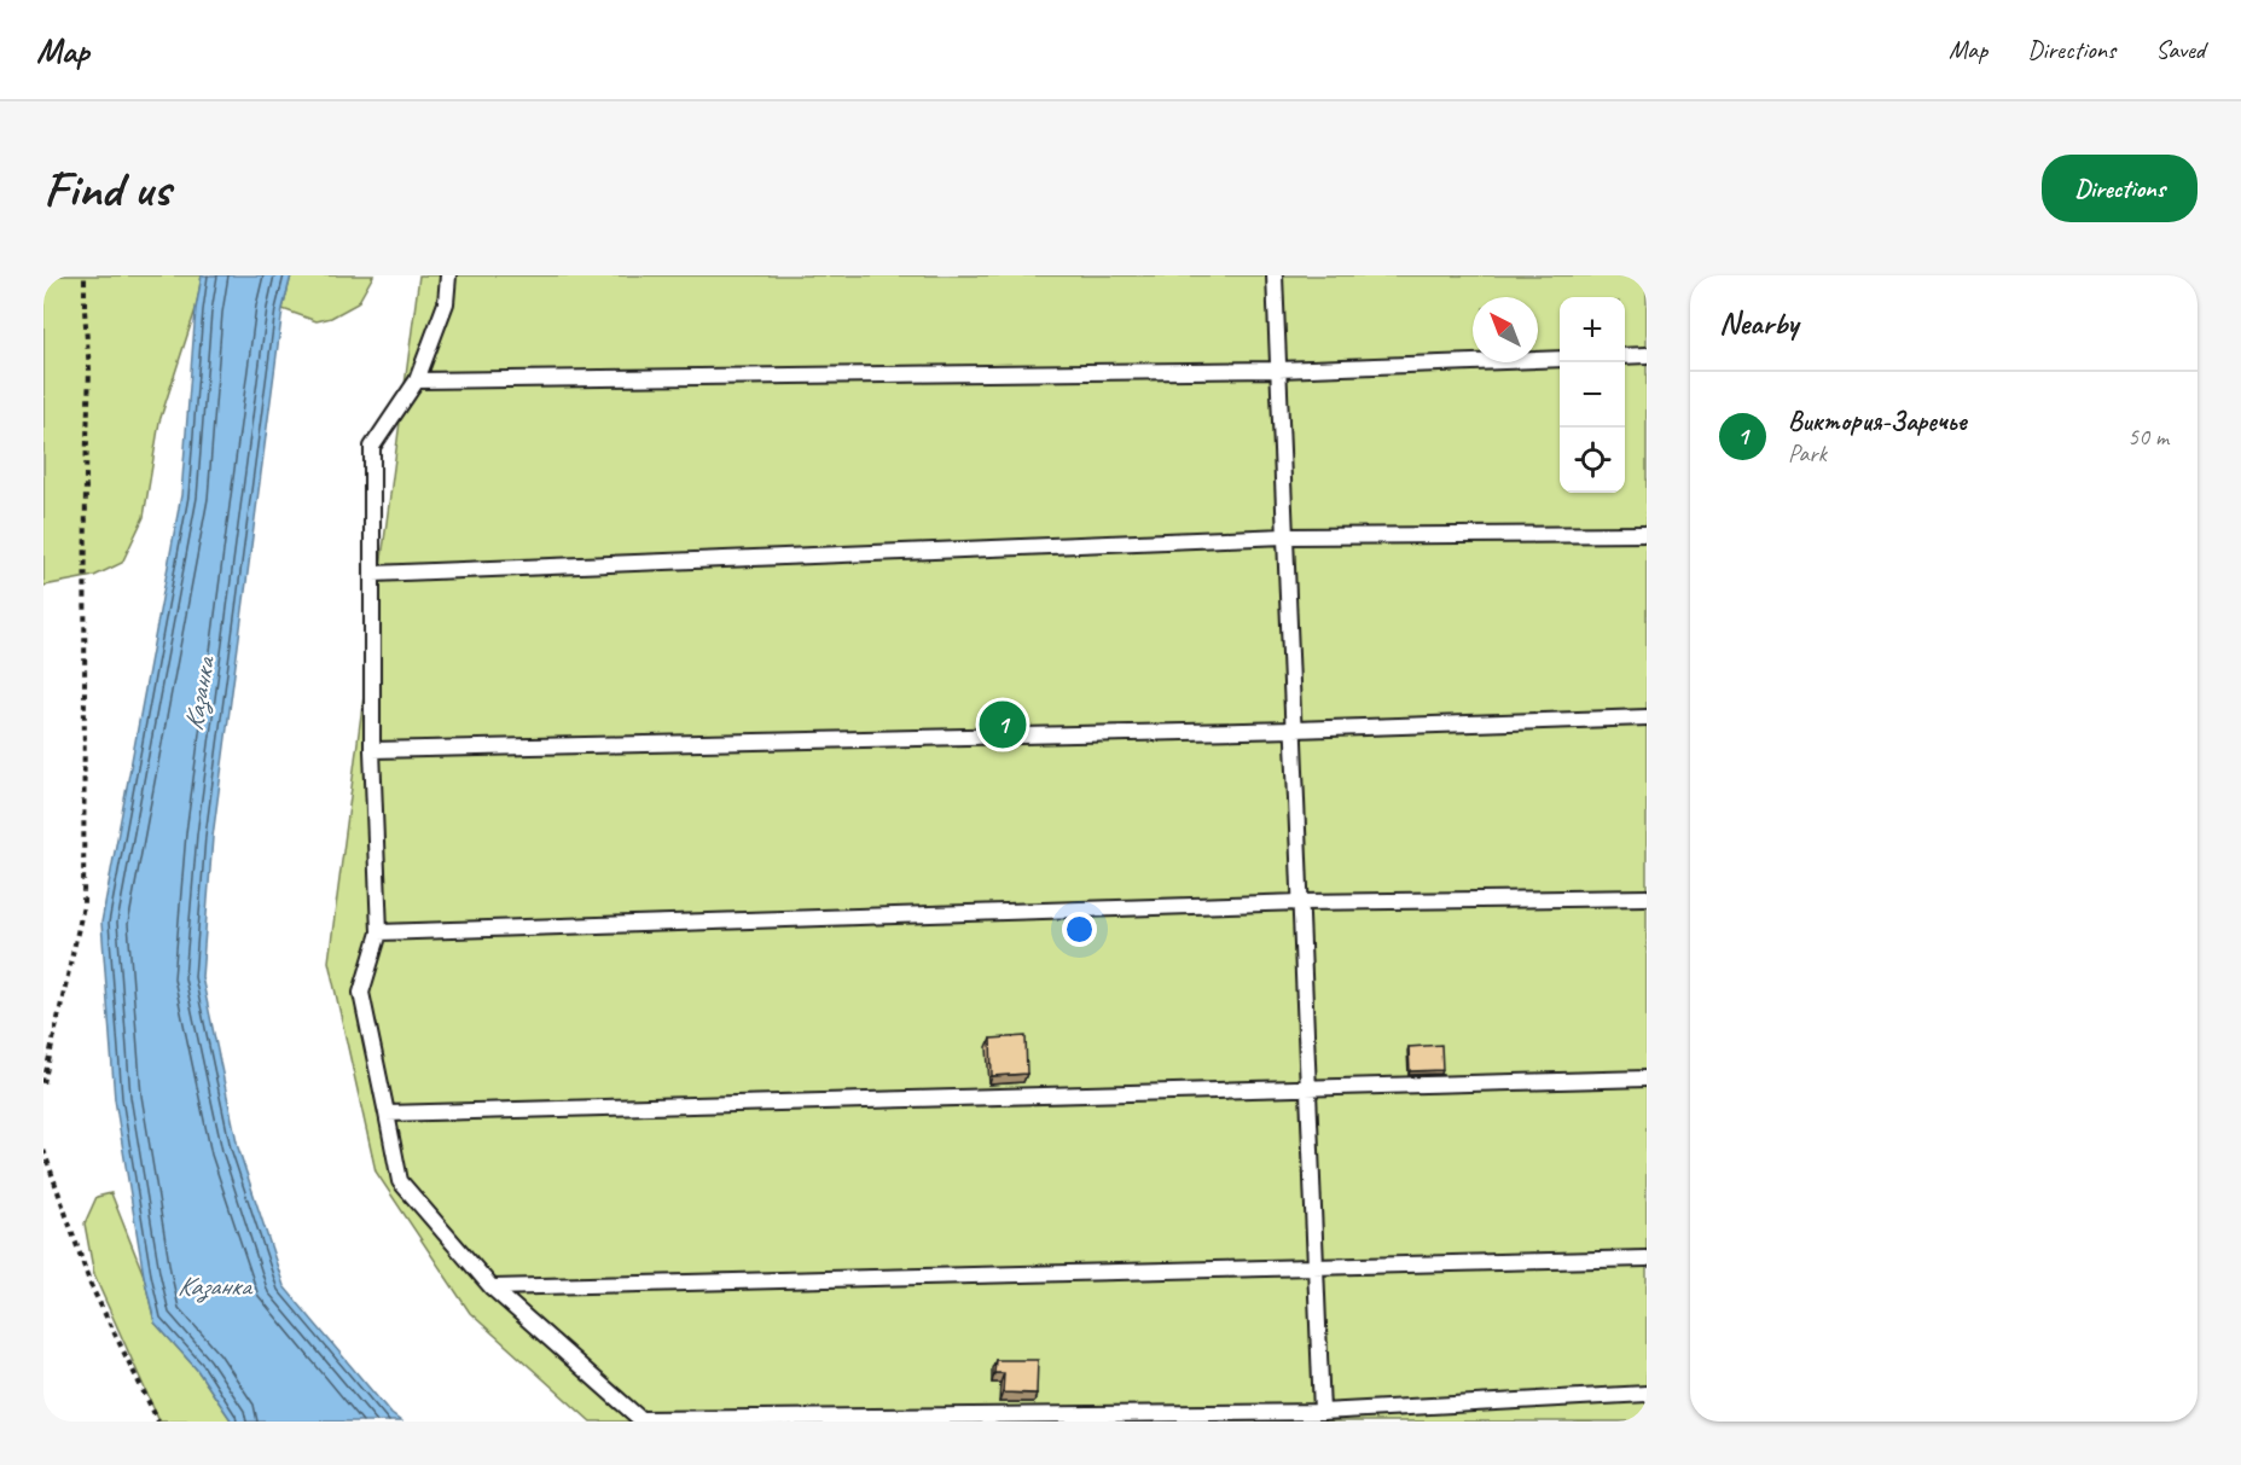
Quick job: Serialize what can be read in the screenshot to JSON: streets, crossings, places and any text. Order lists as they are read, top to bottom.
{
  "water": ["Казанка"],
  "north": "top left",
  "page": {
    "header": "Map",
    "nav": ["Map", "Directions", "Saved"],
    "buttons": "Directions",
    "title": "Find us",
    "heading": "Nearby",
    "map_buttons": ["+", "−"],
    "list": [
      {
        "mark": "1",
        "name": "Виктория-Заречье",
        "note": "Park",
        "value": "50 m"
      }
    ],
    "pins": "1"
  }
}
